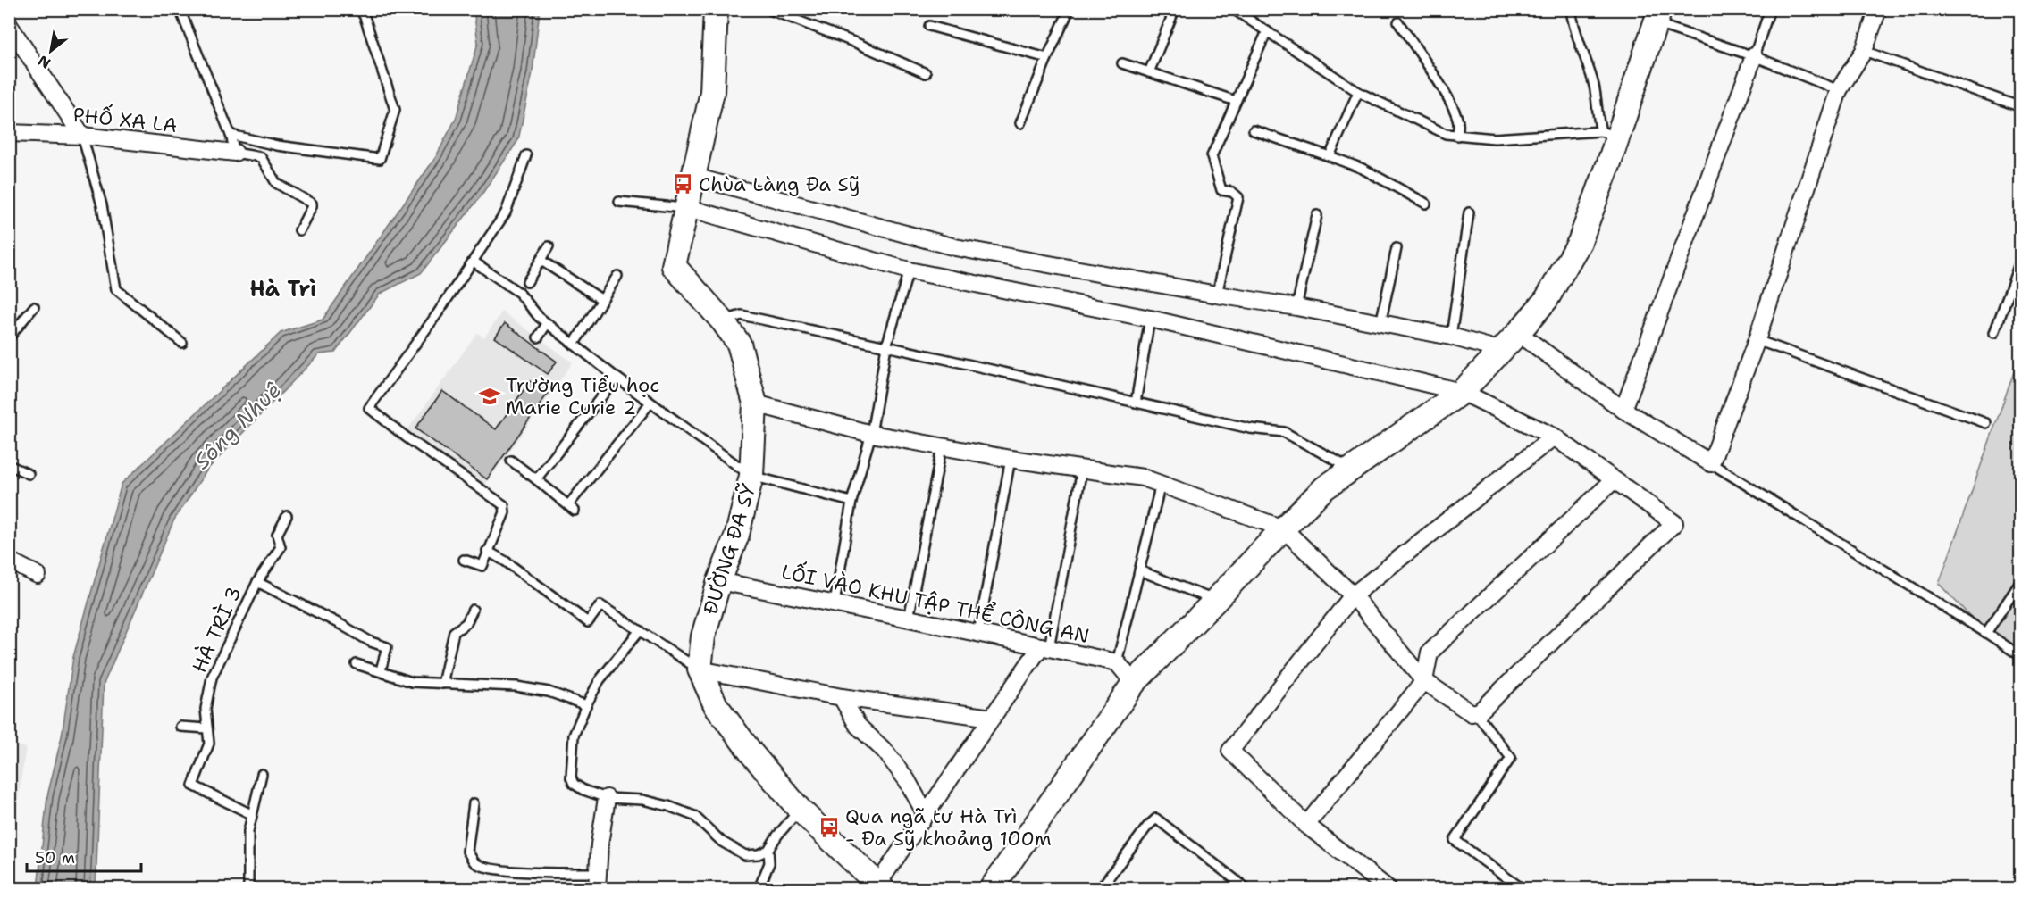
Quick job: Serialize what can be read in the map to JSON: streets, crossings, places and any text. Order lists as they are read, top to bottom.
{
  "streets": {
    "street": ["PHỐ XA LA", "ĐƯỜNG ĐA SỸ", "LỐI VÀO KHU TẬP THỂ CÔNG AN"],
    "lane": ["HÀ TRÌ 3"]
  },
  "crossings": [
    ["ĐƯỜNG ĐA SỸ", "LỐI VÀO KHU TẬP THỂ CÔNG AN"]
  ],
  "districts": ["Hà Trì"],
  "water": ["Sông Nhuệ"],
  "places": {
    "bus stop": ["Chùa Làng Đa Sỹ", "Qua ngã tư Hà Trì - Đa Sỹ khoảng 100m"],
    "school or university": ["Trường Tiểu học Marie Curie 2"]
  },
  "scale_bar": "50 m",
  "north": "bottom left"
}
